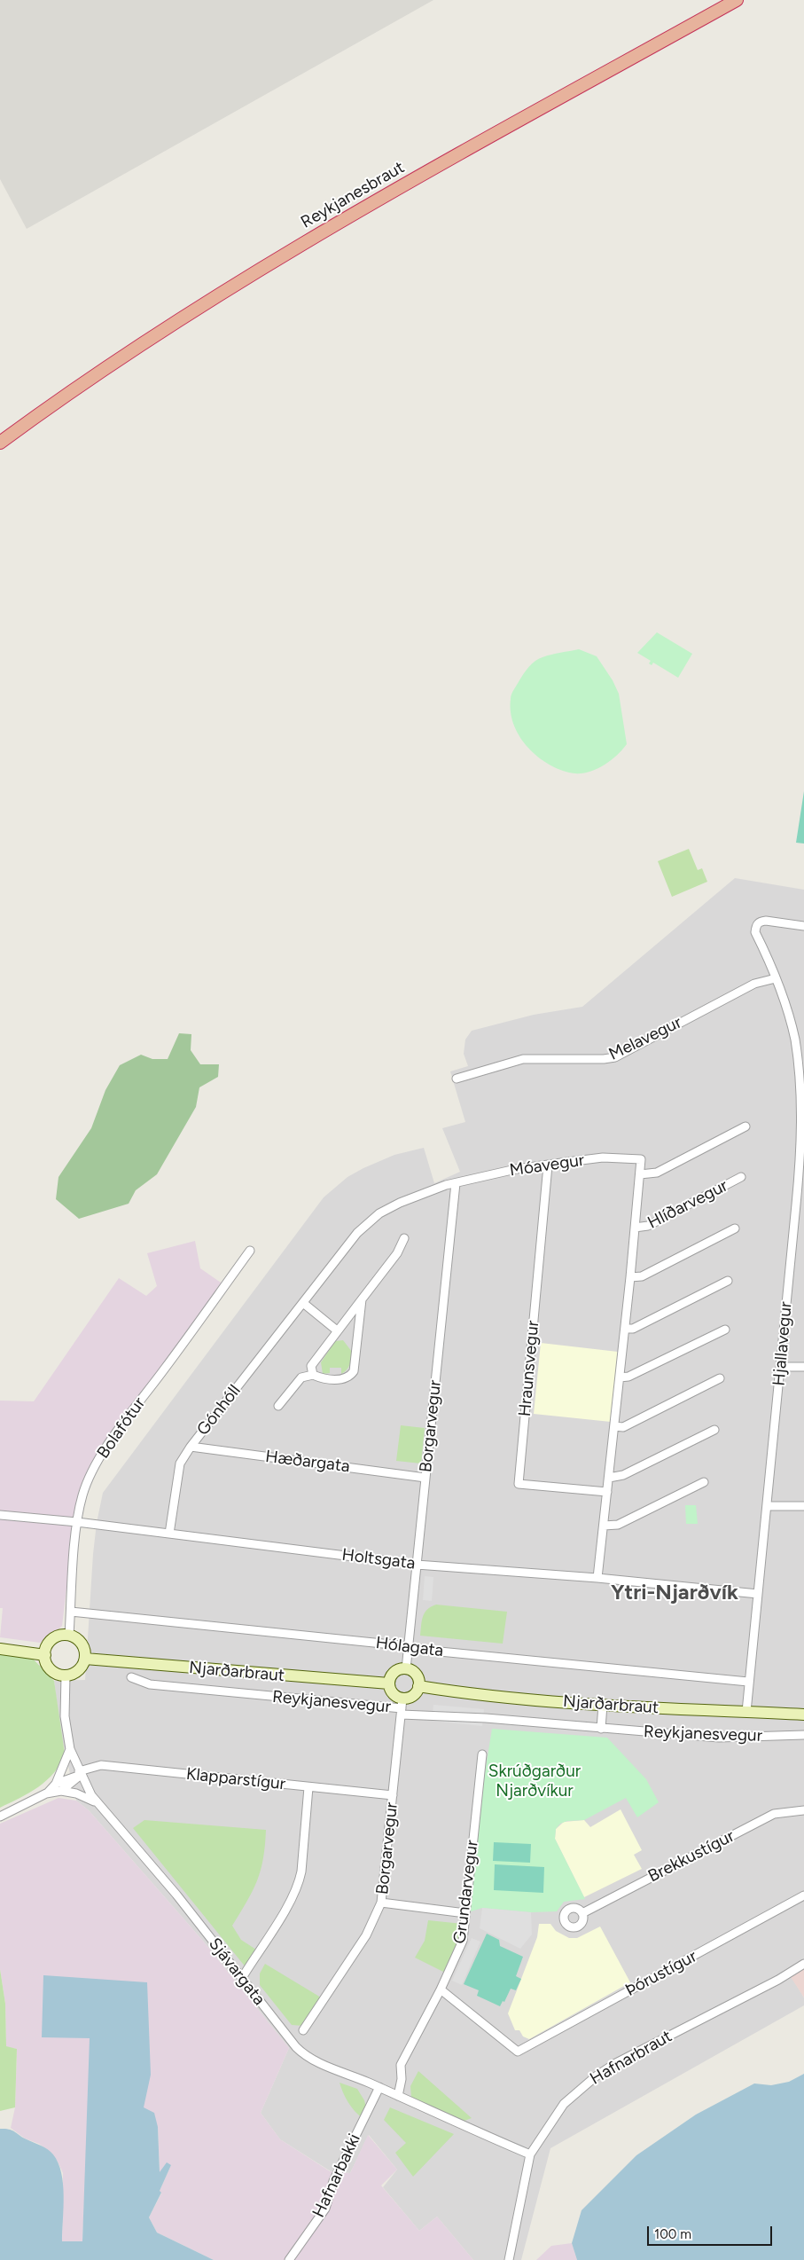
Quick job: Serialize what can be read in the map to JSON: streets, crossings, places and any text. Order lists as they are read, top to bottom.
{
  "streets": {
    "highway": ["Reykjanesbraut"],
    "main road": ["Njarðarbraut"],
    "street": [
      "Melavegur",
      "Móavegur",
      "Hlíðarvegur",
      "Hjallavegur",
      "Hraunsvegur",
      "Gónhóll",
      "Borgarvegur",
      "Bolafótur",
      "Hæðargata",
      "Holtsgata",
      "Hólagata",
      "Reykjanesvegur",
      "Klapparstígur",
      "Brekkustígur",
      "Grundarvegur",
      "Sjávargata",
      "Þórustígur",
      "Hafnarbraut",
      "Hafnarbakki"
    ]
  },
  "crossings": [
    ["Melavegur", "Hjallavegur"],
    ["Móavegur", "Hlíðarvegur"],
    ["Móavegur", "Hraunsvegur"],
    ["Móavegur", "Gónhóll"],
    ["Móavegur", "Borgarvegur"],
    ["Hlíðarvegur", "Hraunsvegur"],
    ["Hlíðarvegur", "Holtsgata"],
    ["Hjallavegur", "Holtsgata"],
    ["Hjallavegur", "Hólagata"],
    ["Hjallavegur", "Njarðarbraut"],
    ["Gónhóll", "Borgarvegur"],
    ["Gónhóll", "Hæðargata"],
    ["Gónhóll", "Holtsgata"],
    ["Borgarvegur", "Hæðargata"],
    ["Borgarvegur", "Holtsgata"],
    ["Borgarvegur", "Hólagata"],
    ["Borgarvegur", "Njarðarbraut"],
    ["Borgarvegur", "Reykjanesvegur"],
    ["Borgarvegur", "Klapparstígur"],
    ["Bolafótur", "Holtsgata"],
    ["Bolafótur", "Hólagata"],
    ["Bolafótur", "Njarðarbraut"],
    ["Bolafótur", "Sjávargata"],
    ["Njarðarbraut", "Reykjanesvegur"],
    ["Njarðarbraut", "Sjávargata"],
    ["Klapparstígur", "Sjávargata"],
    ["Grundarvegur", "Sjávargata"],
    ["Grundarvegur", "Þórustígur"],
    ["Sjávargata", "Hafnarbraut"],
    ["Sjávargata", "Hafnarbakki"]
  ],
  "districts": ["Ytri-Njarðvík"],
  "parks": ["Skrúðgarður Njarðvíkur"],
  "scale_bar": "100 m"
}
